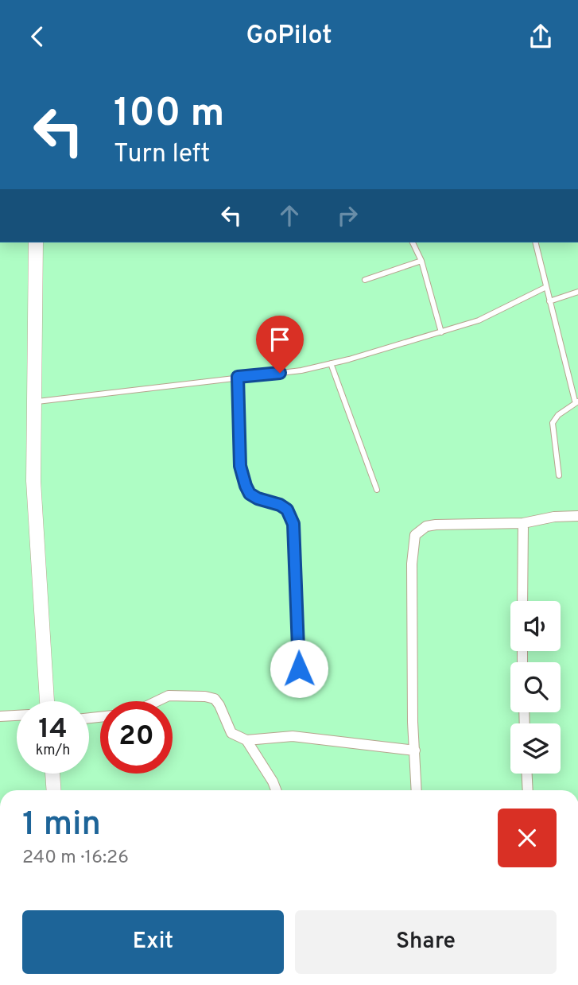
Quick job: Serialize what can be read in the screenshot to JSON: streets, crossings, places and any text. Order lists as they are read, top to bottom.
{
  "page": {
    "header": "GoPilot",
    "turn": ["100 m", "Turn left"],
    "speed": "14 km/h",
    "limit": "20",
    "heading": ["1 min", "240 m · 16:26"],
    "buttons": ["Exit", "Share"]
  }
}
